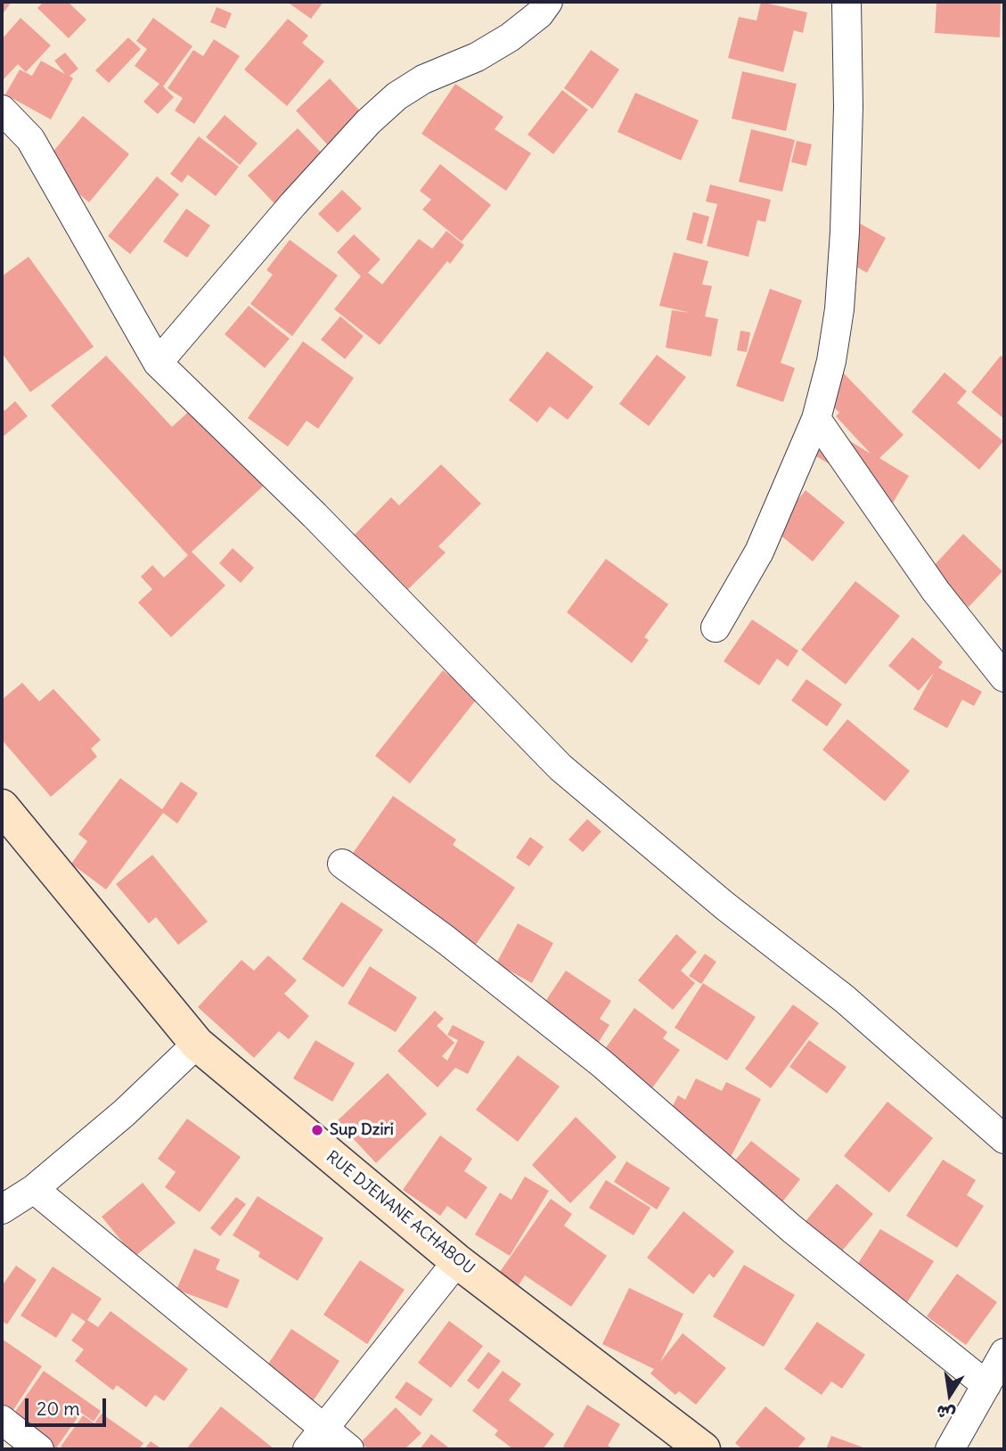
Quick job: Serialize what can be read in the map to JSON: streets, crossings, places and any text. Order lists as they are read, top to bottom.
{
  "streets": {
    "main road": ["RUE DJENANE ACHABOU"]
  },
  "places": ["Sup Dziri"],
  "scale_bar": "20 m",
  "north": "bottom"
}
